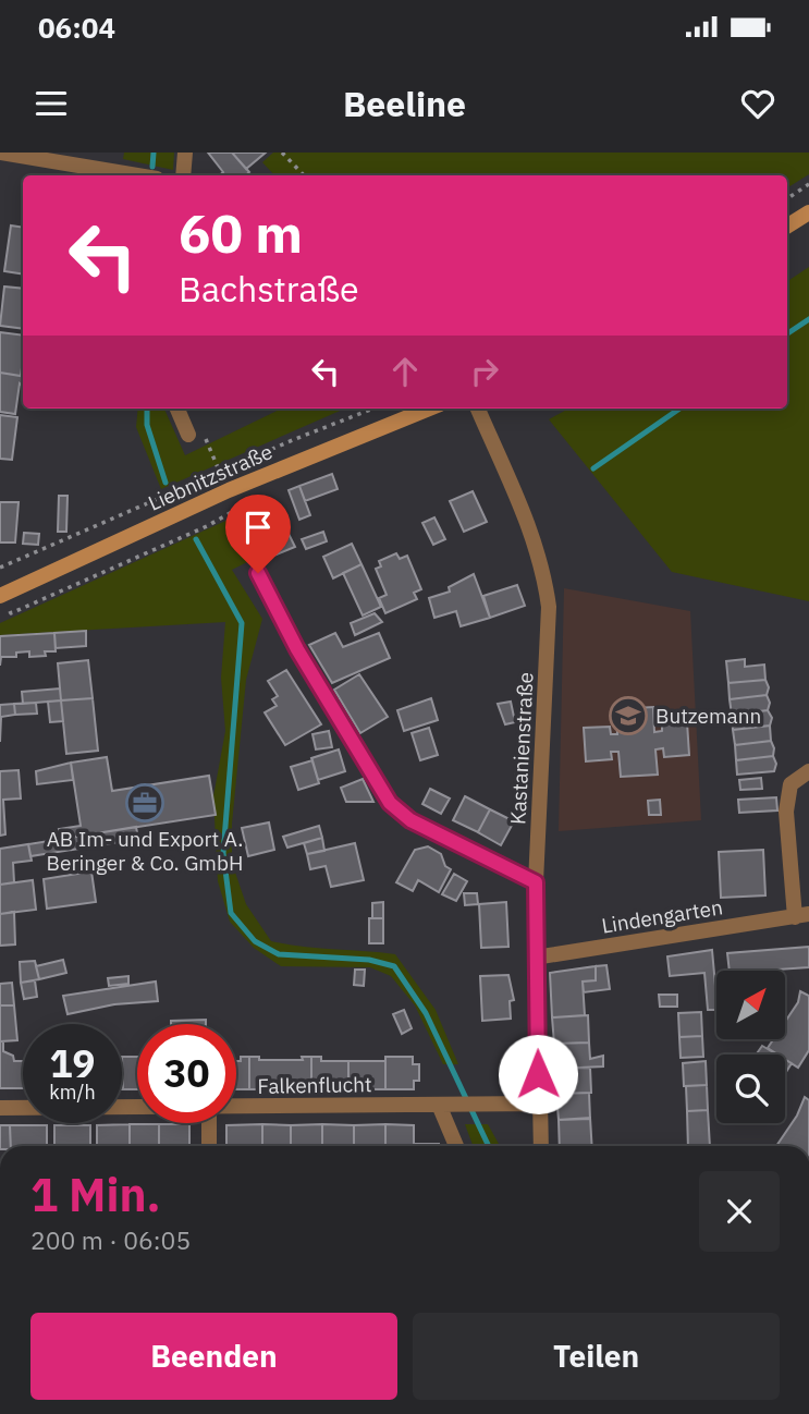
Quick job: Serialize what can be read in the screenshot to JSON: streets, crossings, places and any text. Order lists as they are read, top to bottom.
{
  "streets": {
    "main road": ["Liebnitzstraße"],
    "street": ["Kastanienstraße", "Lindengarten", "Falkenflucht"]
  },
  "crossings": [
    ["Kastanienstraße", "Lindengarten"],
    ["Kastanienstraße", "Falkenflucht"]
  ],
  "places": {
    "school or university": ["Butzemann"],
    "office": ["AB Im- und Export A. Beringer & Co. GmbH"]
  },
  "north": "top right",
  "page": {
    "status": "06:04",
    "header": "Beeline",
    "turn": ["60 m", "Bachstraße"],
    "speed": "19 km/h",
    "limit": "30",
    "heading": ["1 Min.", "200 m · 06:05"],
    "buttons": ["Beenden", "Teilen"]
  }
}
